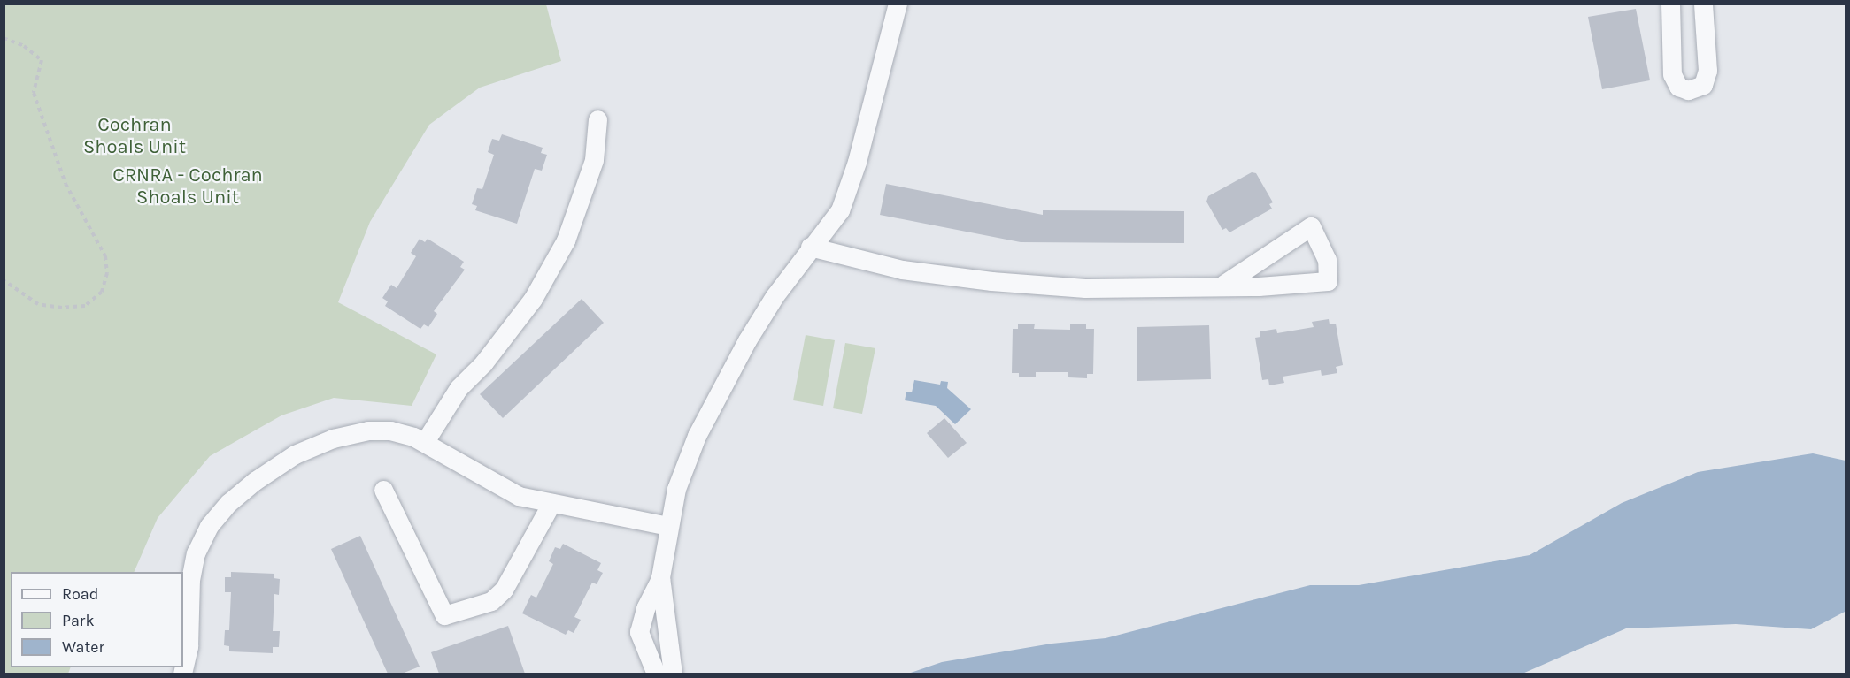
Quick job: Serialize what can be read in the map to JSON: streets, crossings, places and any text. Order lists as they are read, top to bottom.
{
  "parks": ["Cochran Shoals Unit", "CRNRA - Cochran Shoals Unit"],
  "legend": ["Road", "Park", "Water"]
}
